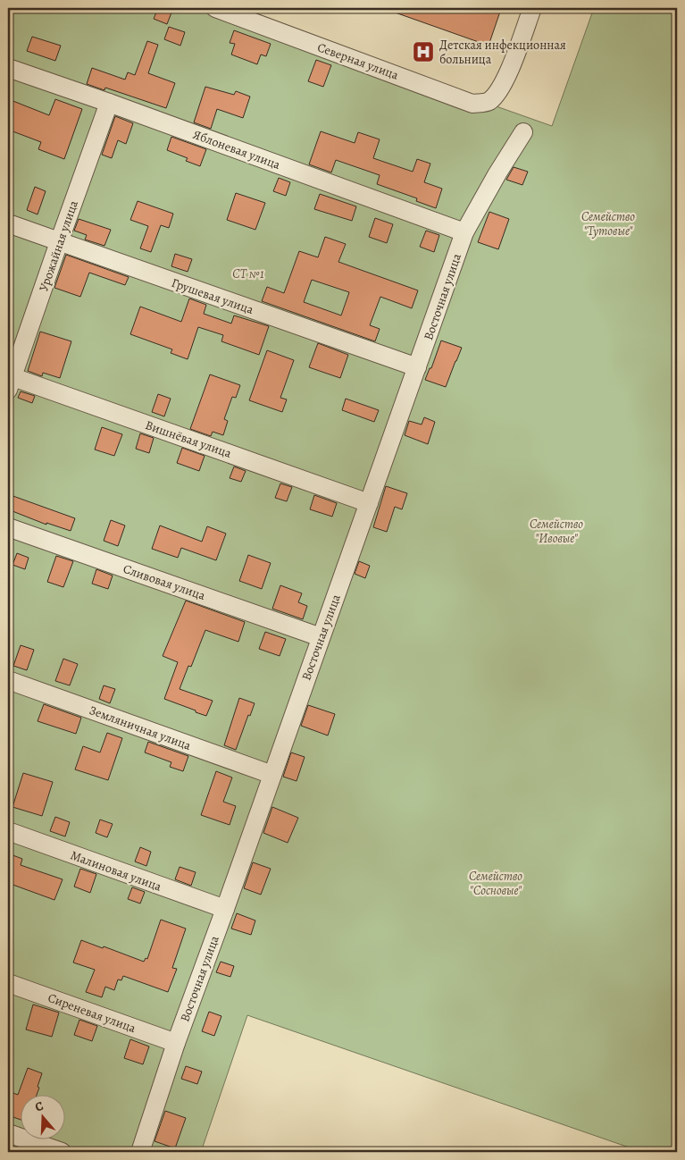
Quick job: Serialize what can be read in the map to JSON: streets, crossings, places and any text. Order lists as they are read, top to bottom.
{
  "streets": {
    "street": [
      "Северная улица",
      "Яблоневая улица",
      "Урожайная улица",
      "Грушевая улица",
      "Восточная улица",
      "Вишнёвая улица",
      "Сливовая улица",
      "Земляничная улица",
      "Малиновая улица",
      "Сиреневая улица"
    ]
  },
  "crossings": [
    ["Яблоневая улица", "Урожайная улица"],
    ["Яблоневая улица", "Восточная улица"],
    ["Урожайная улица", "Грушевая улица"],
    ["Урожайная улица", "Вишнёвая улица"],
    ["Грушевая улица", "Восточная улица"],
    ["Восточная улица", "Вишнёвая улица"],
    ["Восточная улица", "Сливовая улица"],
    ["Восточная улица", "Земляничная улица"],
    ["Восточная улица", "Малиновая улица"],
    ["Восточная улица", "Сиреневая улица"]
  ],
  "parks": [
    "Семейство \"Тутовые\"",
    "СТ №1",
    "Семейство \"Ивовые\"",
    "Семейство \"Сосновые\""
  ],
  "places": {
    "hospital": ["Детская инфекционная больница"]
  },
  "north": "top"
}
